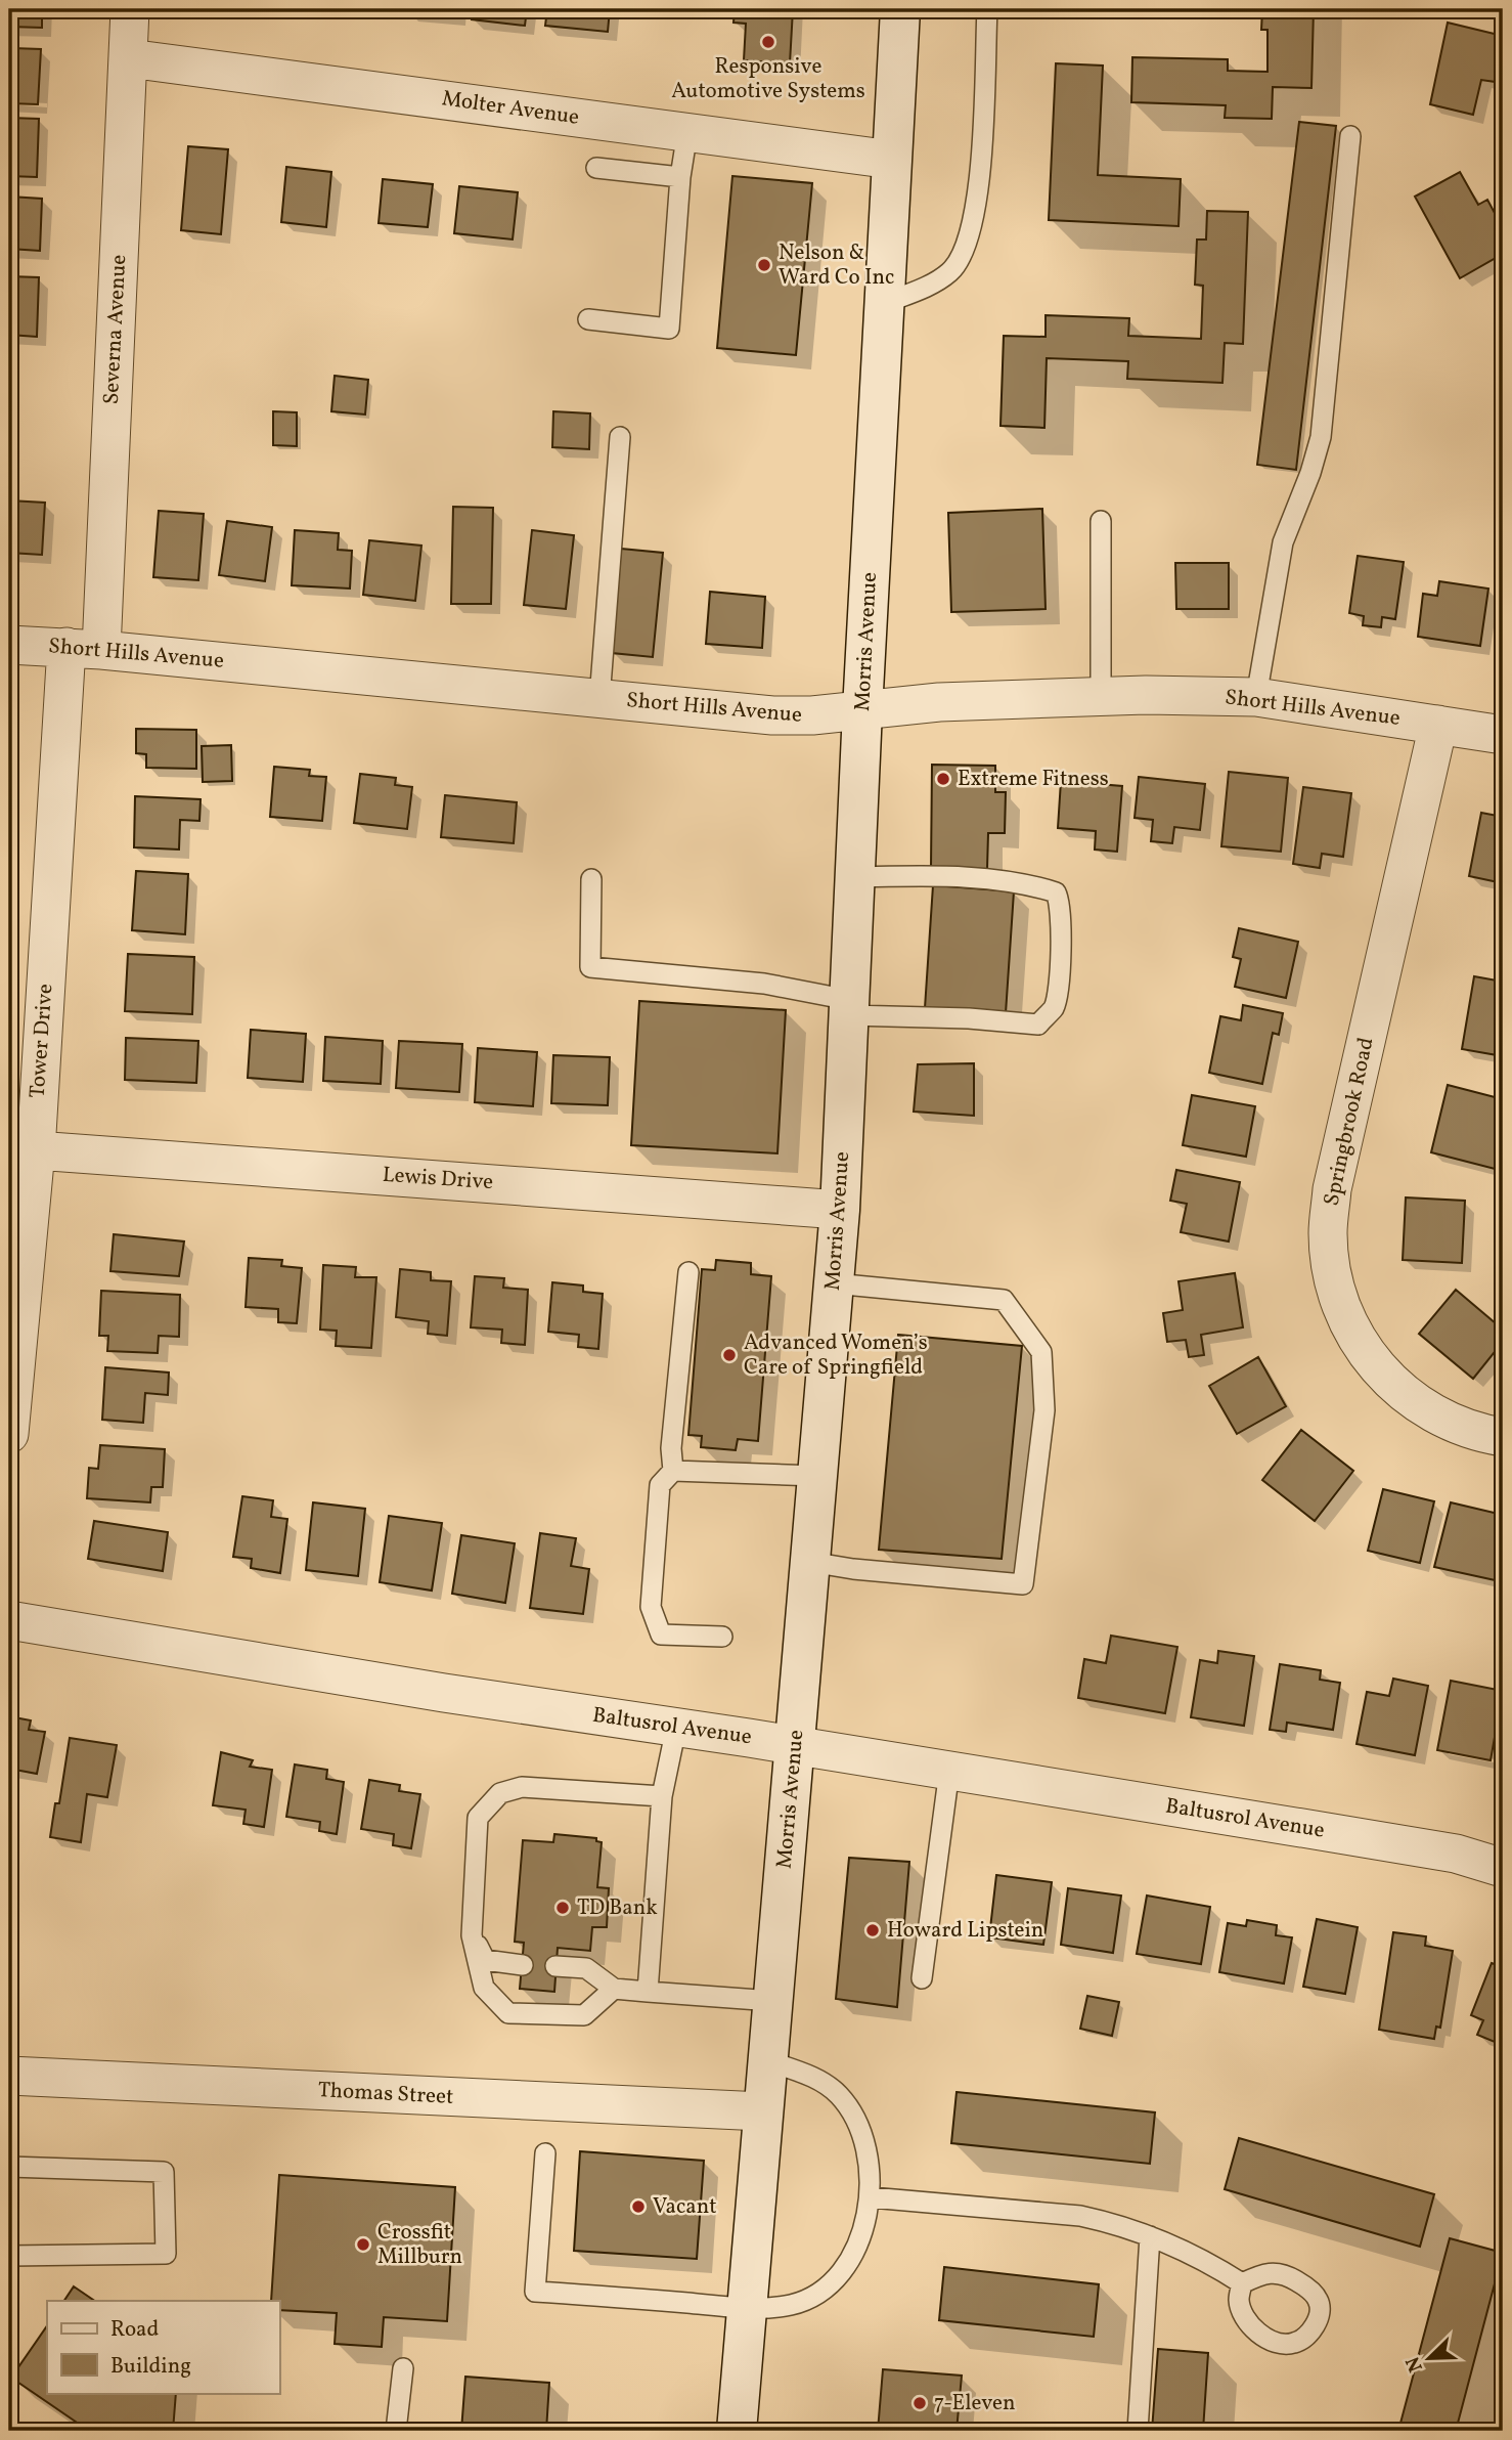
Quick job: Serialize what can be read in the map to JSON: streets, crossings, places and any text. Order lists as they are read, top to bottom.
{
  "streets": {
    "main road": ["Morris Avenue"],
    "street": [
      "Molter Avenue",
      "Severna Avenue",
      "Short Hills Avenue",
      "Tower Drive",
      "Springbrook Road",
      "Lewis Drive",
      "Baltusrol Avenue",
      "Thomas Street"
    ]
  },
  "crossings": [
    ["Molter Avenue", "Severna Avenue"],
    ["Molter Avenue", "Morris Avenue"],
    ["Severna Avenue", "Short Hills Avenue"],
    ["Severna Avenue", "Tower Drive"],
    ["Morris Avenue", "Short Hills Avenue"],
    ["Morris Avenue", "Lewis Drive"],
    ["Morris Avenue", "Baltusrol Avenue"],
    ["Morris Avenue", "Thomas Street"],
    ["Short Hills Avenue", "Tower Drive"],
    ["Short Hills Avenue", "Springbrook Road"],
    ["Tower Drive", "Lewis Drive"]
  ],
  "places": [
    "Responsive Automotive Systems",
    "Nelson & Ward Co Inc",
    "Extreme Fitness",
    "Advanced Women’s Care of Springfield",
    "TD Bank",
    "Howard Lipstein",
    "Vacant",
    "Crossfit Millburn",
    "7-Eleven"
  ],
  "legend": ["Road", "Building"],
  "north": "bottom left"
}
